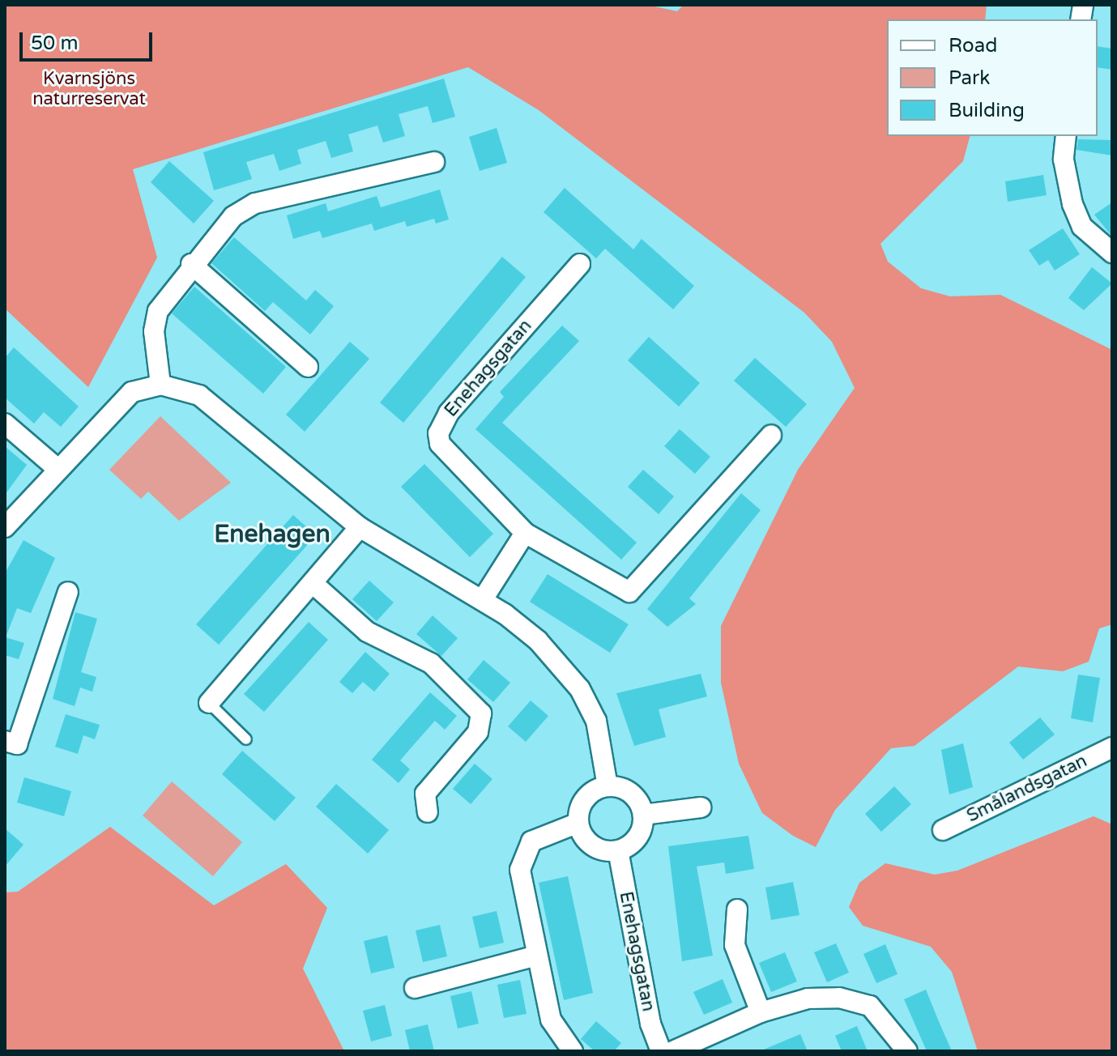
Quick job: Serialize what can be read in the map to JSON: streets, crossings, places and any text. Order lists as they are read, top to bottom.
{
  "streets": {
    "street": ["Enehagsgatan", "Smålandsgatan"]
  },
  "districts": ["Enehagen"],
  "parks": ["Kvarnsjöns naturreservat"],
  "legend": ["Road", "Park", "Building"],
  "scale_bar": "50 m"
}
